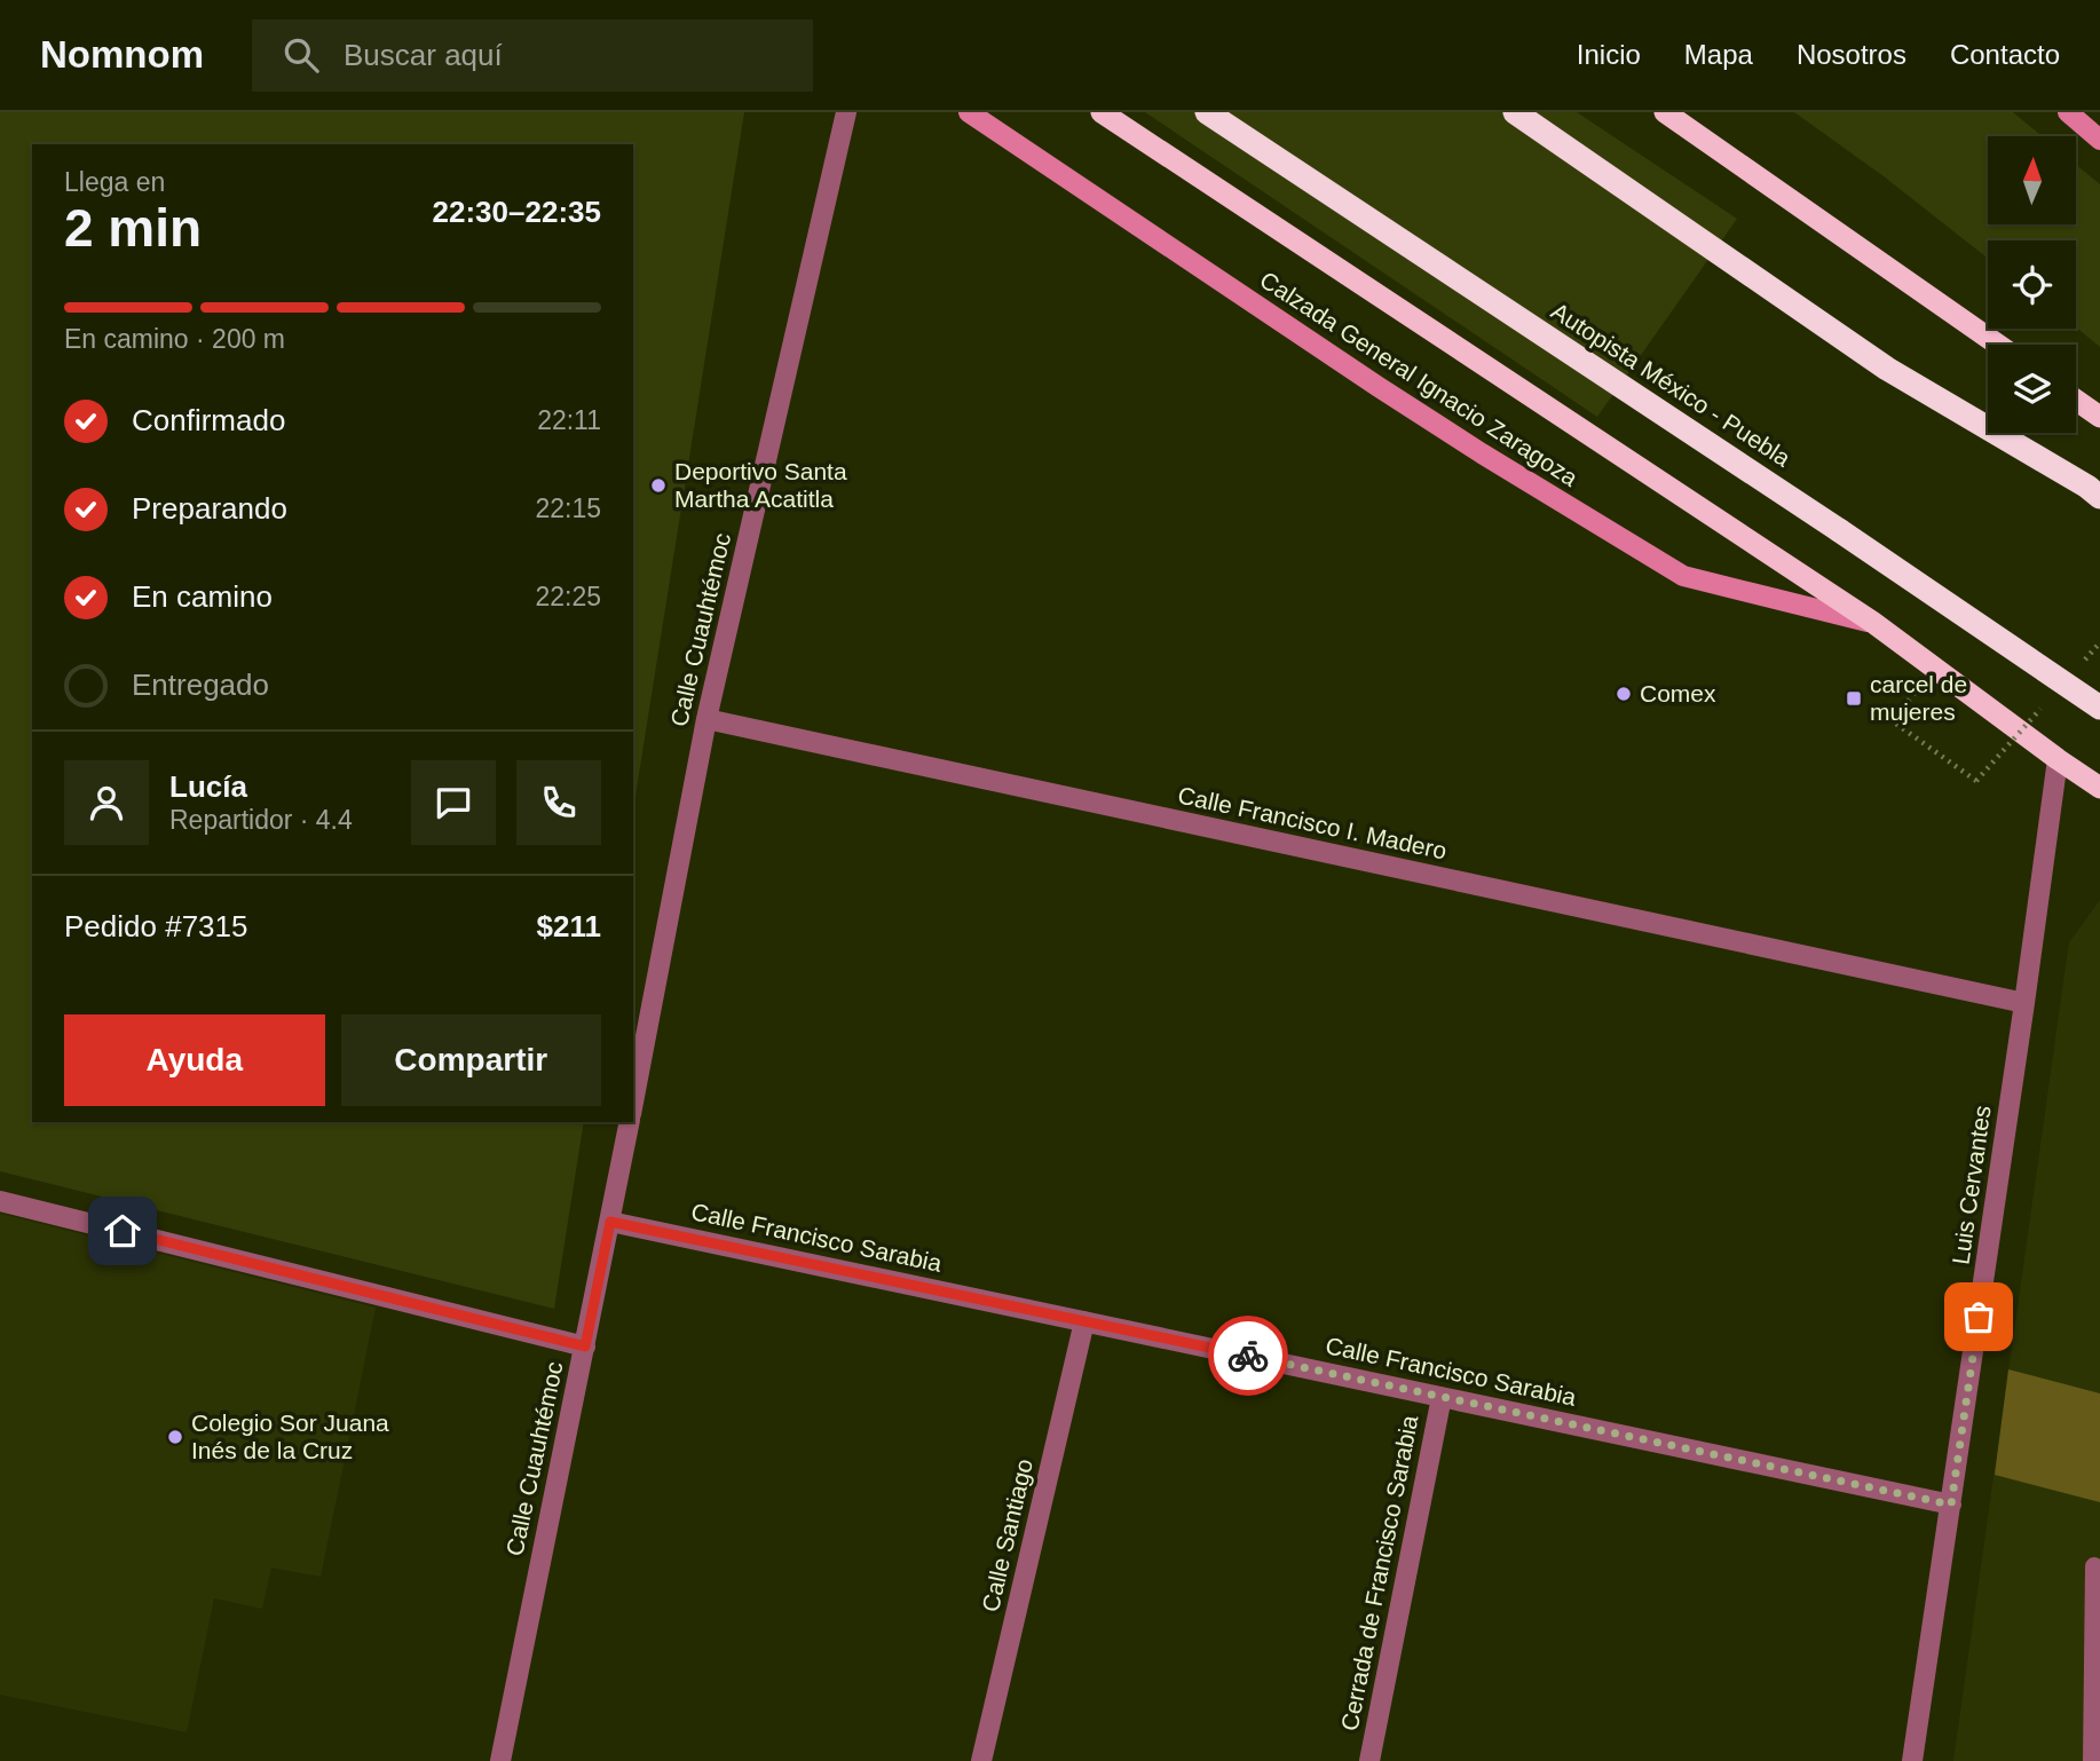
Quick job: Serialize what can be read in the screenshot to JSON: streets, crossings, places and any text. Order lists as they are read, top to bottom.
{
  "streets": {
    "highway": ["Calzada General Ignacio Zaragoza", "Autopista México - Puebla"],
    "street": [
      "Calle Cuauhtémoc",
      "Calle Francisco I. Madero",
      "Luis Cervantes",
      "Calle Francisco Sarabia",
      "Calle Santiago",
      "Cerrada de Francisco Sarabia"
    ]
  },
  "crossings": [
    ["Calzada General Ignacio Zaragoza", "Luis Cervantes"],
    ["Calle Cuauhtémoc", "Calle Francisco I. Madero"],
    ["Calle Cuauhtémoc", "Calle Francisco Sarabia"],
    ["Calle Francisco I. Madero", "Luis Cervantes"],
    ["Luis Cervantes", "Calle Francisco Sarabia"],
    ["Calle Francisco Sarabia", "Calle Santiago"],
    ["Calle Francisco Sarabia", "Cerrada de Francisco Sarabia"]
  ],
  "places": {
    "other": ["Deportivo Santa Martha Acatitla", "Comex", "Colegio Sor Juana Inés de la Cruz"],
    "transit": ["carcel de mujeres"]
  },
  "north": "top",
  "page": {
    "header": "Nomnom",
    "search": "Buscar aquí",
    "nav": [
      "Inicio",
      "Mapa",
      "Nosotros",
      "Contacto"
    ],
    "heading": ["2 min", "Llega en", "22:30–22:35"],
    "panel": [
      "Lucía",
      "Repartidor · 4.4",
      "Pedido #7315",
      "$211"
    ],
    "bar": "En camino · 200 m",
    "list": [
      ["Confirmado", "22:11"],
      ["Preparando", "22:15"],
      ["En camino", "22:25"],
      "Entregado"
    ],
    "buttons": ["Ayuda", "Compartir"]
  }
}
